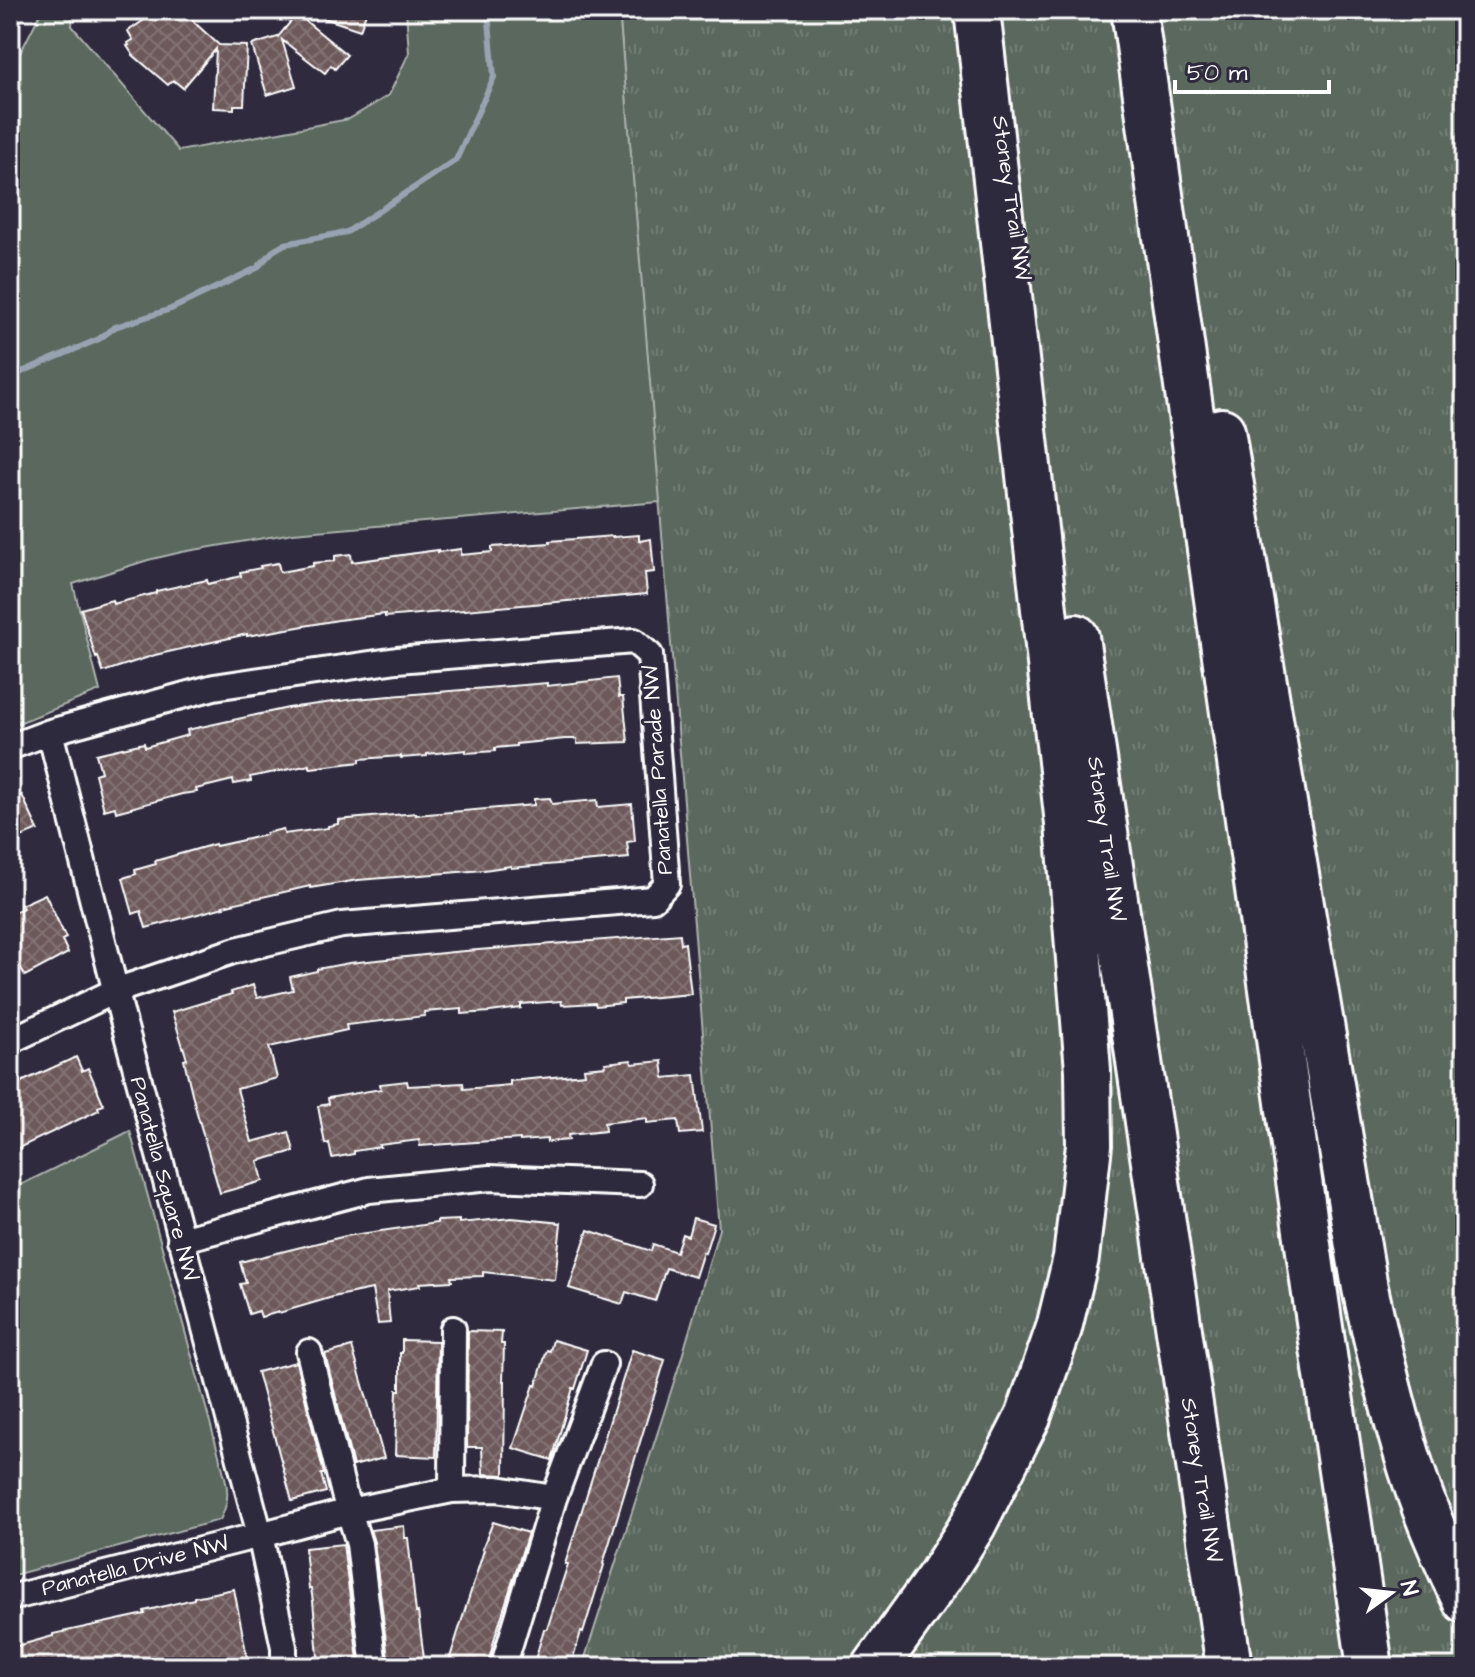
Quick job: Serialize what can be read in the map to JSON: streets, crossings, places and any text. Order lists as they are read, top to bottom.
{
  "streets": {
    "highway": ["Stoney Trail NW"],
    "street": ["Panatella Parade NW", "Panatella Square NW", "Panatella Drive NW"]
  },
  "crossings": [
    ["Panatella Parade NW", "Panatella Square NW"],
    ["Panatella Square NW", "Panatella Drive NW"]
  ],
  "scale_bar": "50 m",
  "north": "right"
}
